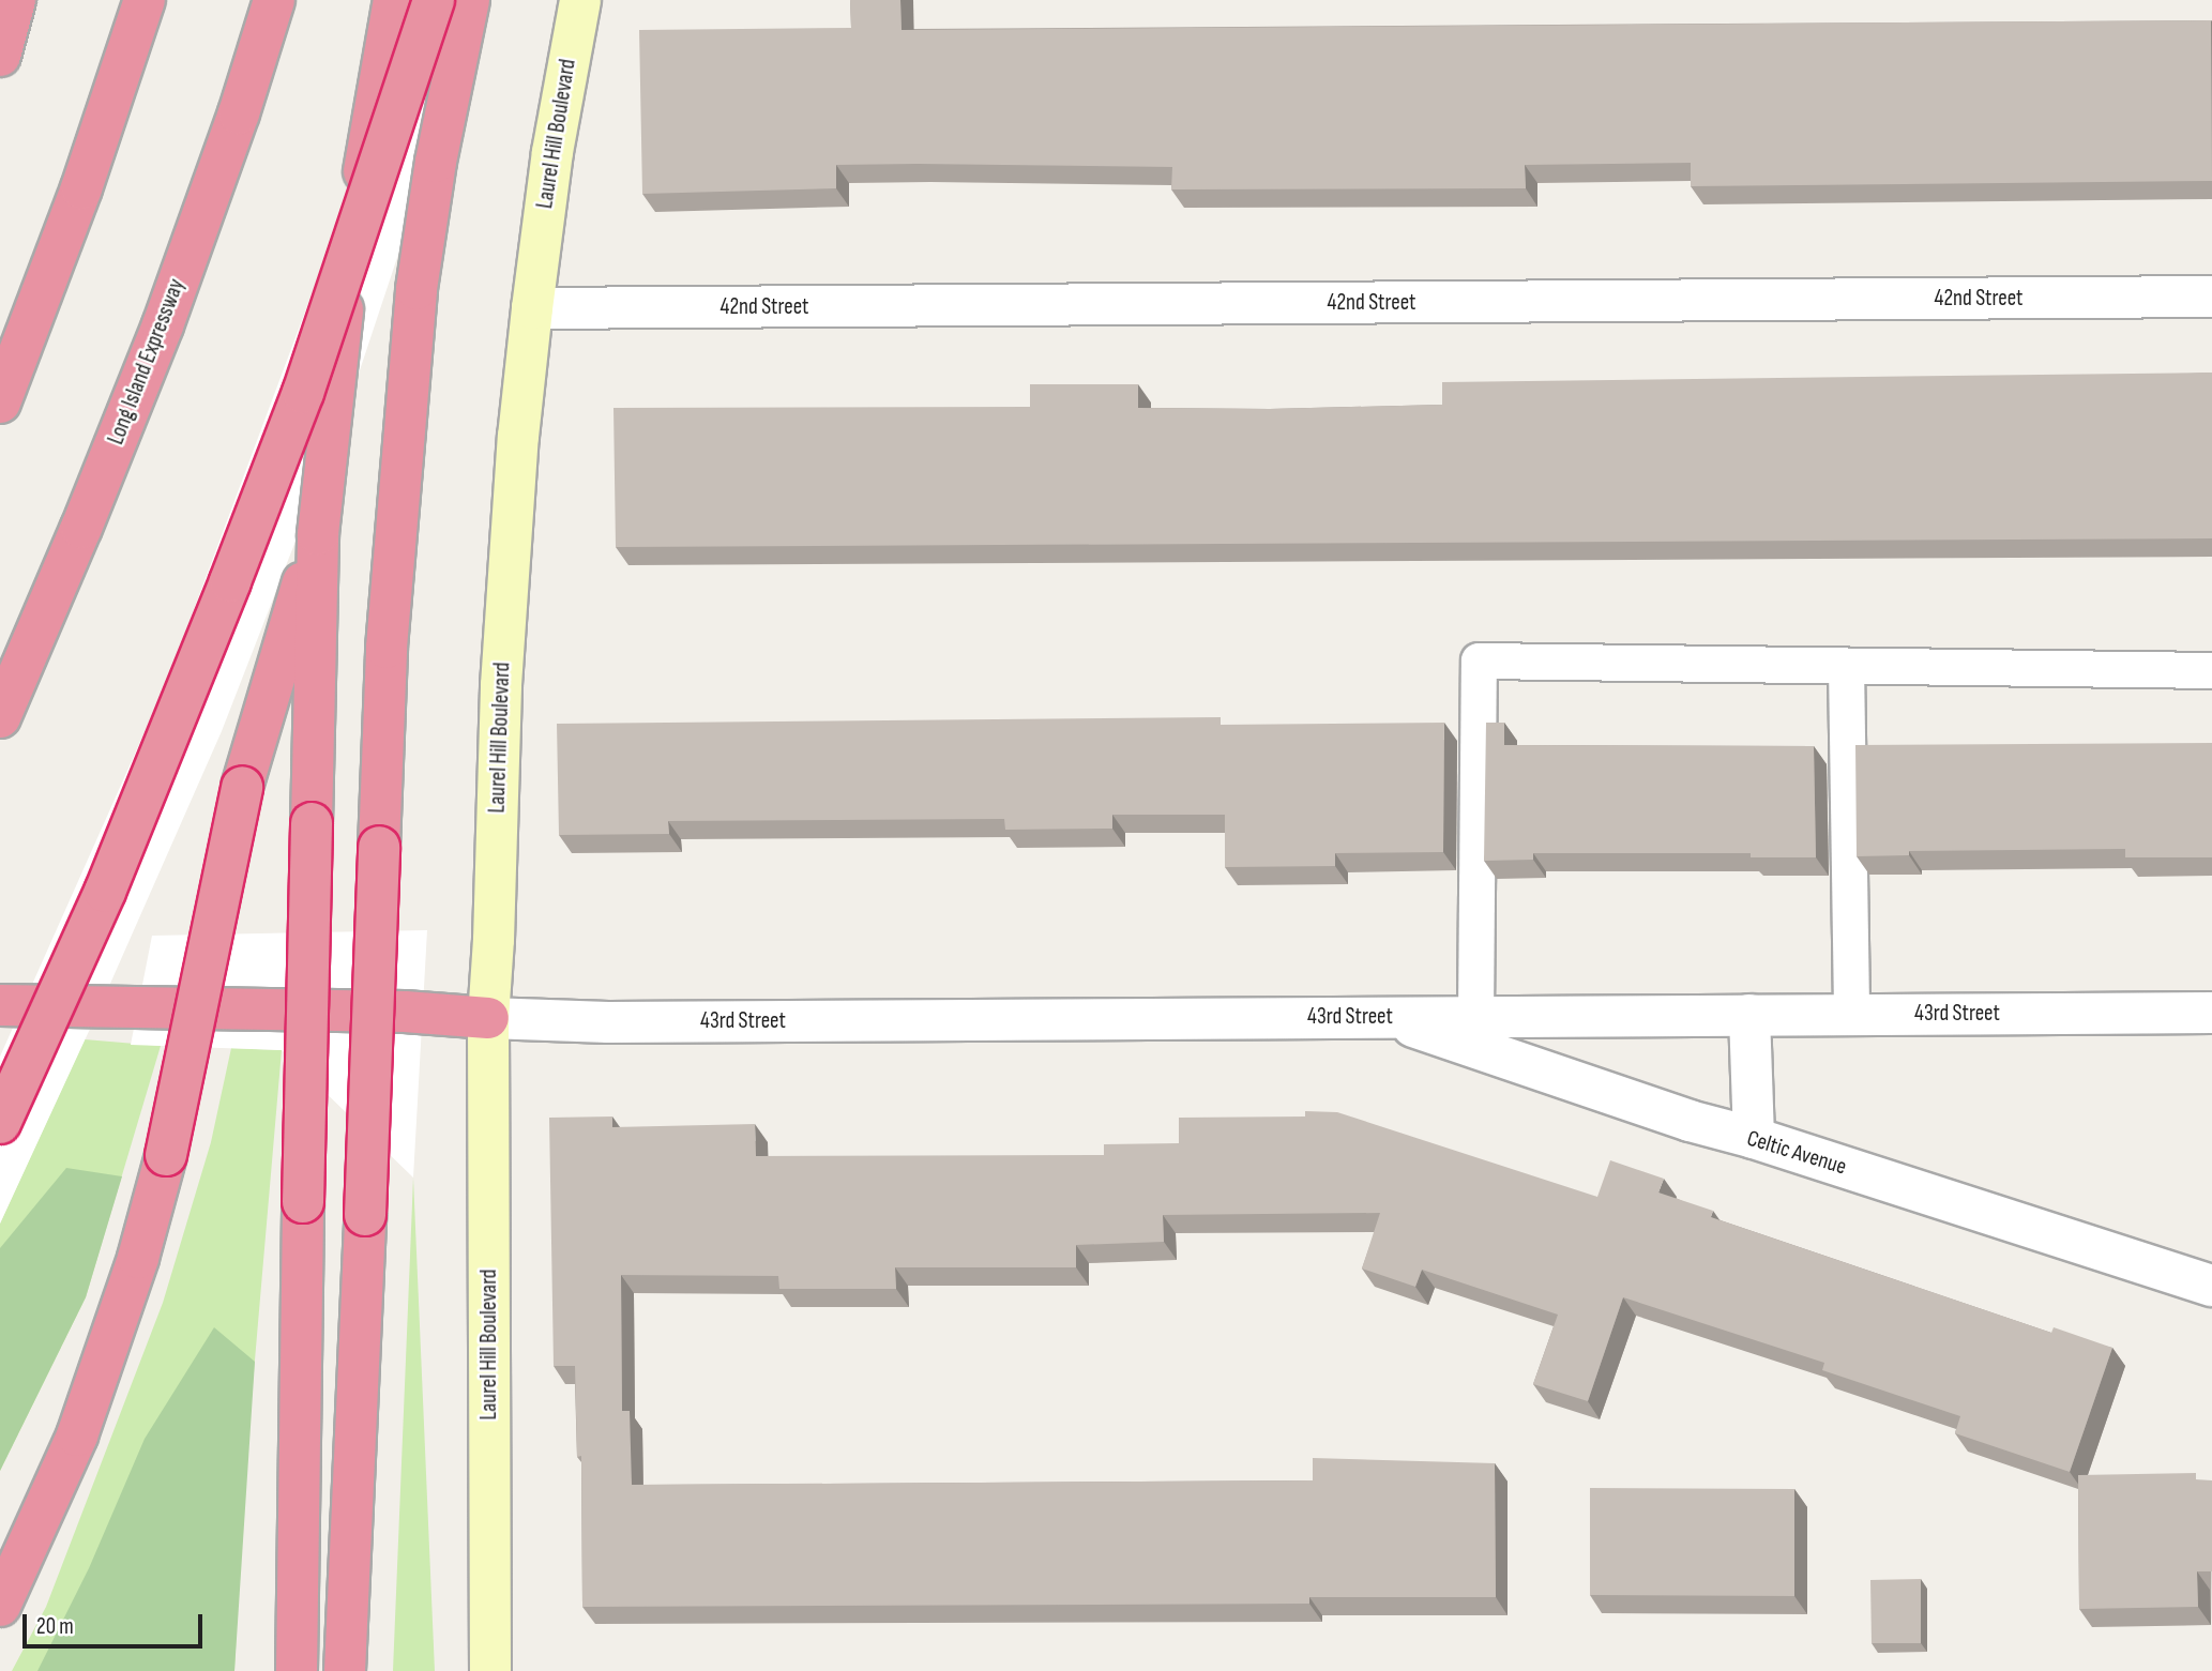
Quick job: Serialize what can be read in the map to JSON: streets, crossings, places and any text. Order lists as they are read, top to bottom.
{
  "streets": {
    "highway": ["Long Island Expressway"],
    "main road": ["Laurel Hill Boulevard"],
    "street": ["42nd Street", "43rd Street", "Celtic Avenue"]
  },
  "crossings": [
    ["Laurel Hill Boulevard", "42nd Street"],
    ["Laurel Hill Boulevard", "43rd Street"],
    ["43rd Street", "Celtic Avenue"]
  ],
  "scale_bar": "20 m"
}
